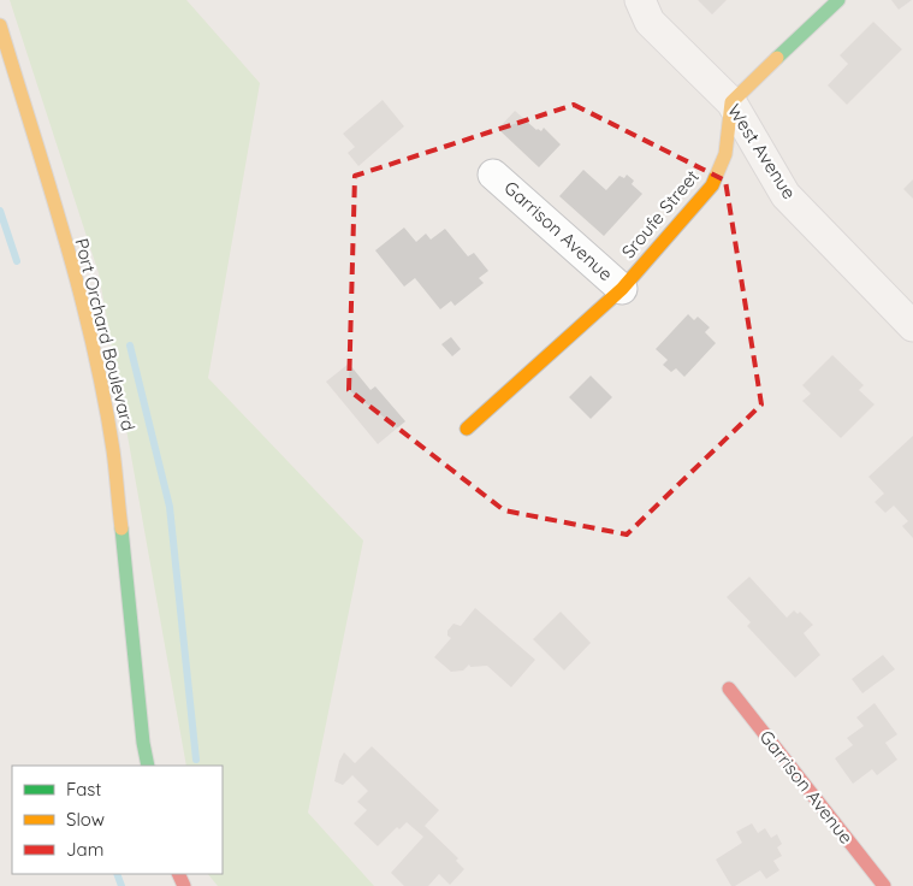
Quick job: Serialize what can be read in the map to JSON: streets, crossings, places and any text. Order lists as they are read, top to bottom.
{
  "streets": {
    "street": [
      "West Avenue",
      "Sroufe Street",
      "Garrison Avenue",
      "Port Orchard Boulevard"
    ]
  },
  "crossings": [
    ["West Avenue", "Sroufe Street"],
    ["Sroufe Street", "Garrison Avenue"]
  ],
  "legend": ["Fast", "Slow", "Jam"]
}
